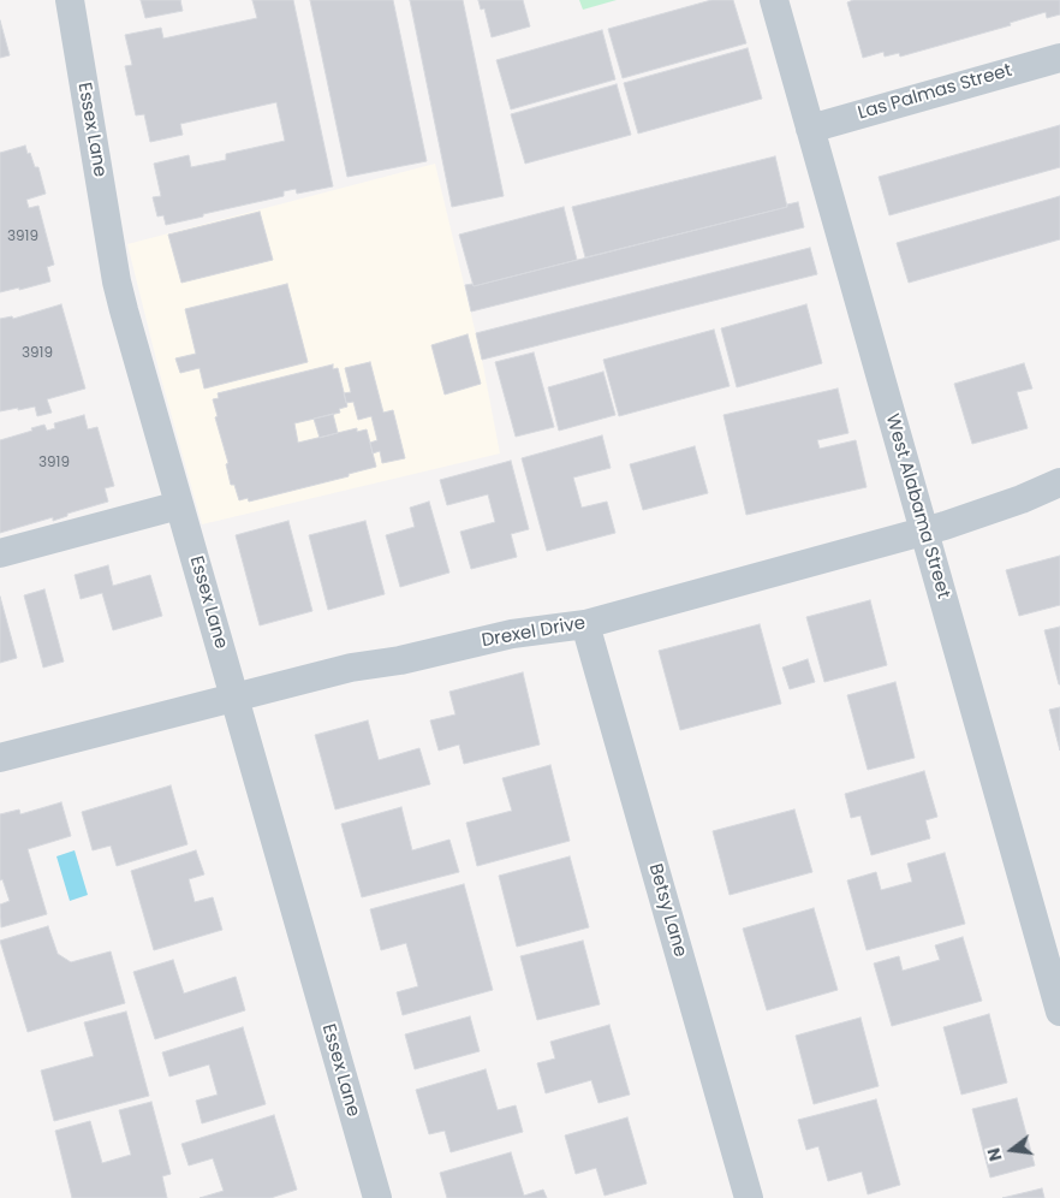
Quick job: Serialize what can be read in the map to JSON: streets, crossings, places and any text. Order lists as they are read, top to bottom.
{
  "streets": {
    "street": [
      "Las Palmas Street",
      "Essex Lane",
      "West Alabama Street",
      "Drexel Drive",
      "Betsy Lane"
    ]
  },
  "crossings": [
    ["Las Palmas Street", "West Alabama Street"],
    ["Essex Lane", "Drexel Drive"],
    ["West Alabama Street", "Drexel Drive"],
    ["Drexel Drive", "Betsy Lane"]
  ],
  "house_numbers": ["3919", "3919", "3919"],
  "north": "left"
}
